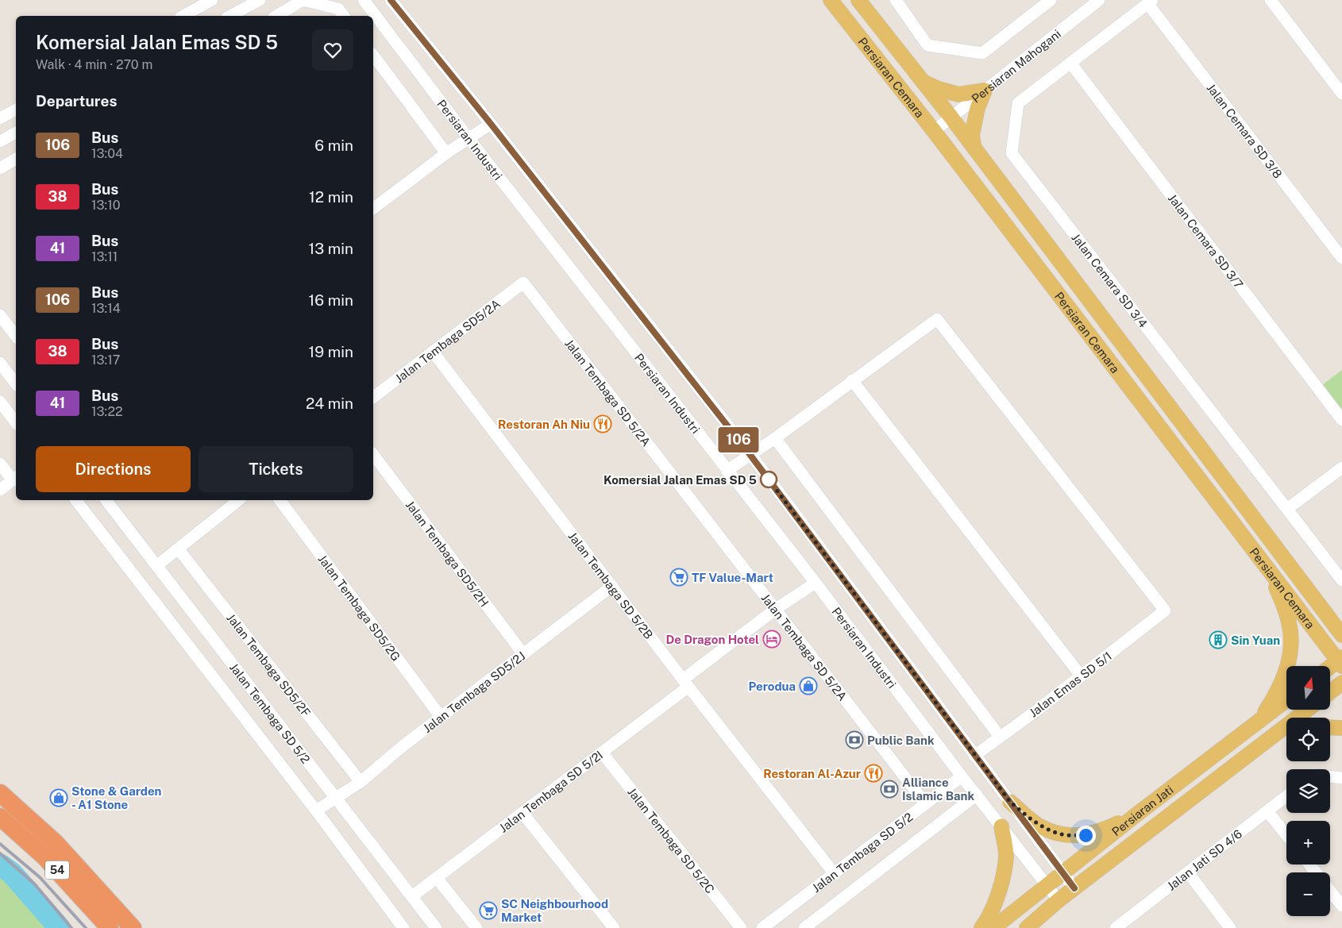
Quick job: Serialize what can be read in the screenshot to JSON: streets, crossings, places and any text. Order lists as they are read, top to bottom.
{
  "streets": {
    "highway": ["54"],
    "main road": ["Persiaran Cemara", "Persiaran Jati"],
    "street": [
      "Persiaran Mahogani",
      "Jalan Cemara SD 3/8",
      "Persiaran Industri",
      "Jalan Cemara SD 3/7",
      "Jalan Cemara SD 3/4",
      "Jalan Tembaga SD5/2A",
      "Jalan Tembaga SD 5/2A",
      "Jalan Tembaga SD5/2H",
      "Jalan Tembaga SD 5/2B",
      "Jalan Tembaga SD5/2G",
      "Jalan Tembaga SD5/2F",
      "Jalan Emas SD 5/1",
      "Jalan Tembaga SD5/2J",
      "Jalan Tembaga SD 5/2",
      "Jalan Tembaga SD 5/2I",
      "Jalan Tembaga SD 5/2C",
      "Jalan Jati SD 4/6"
    ]
  },
  "crossings": [
    ["Persiaran Mahogani", "Persiaran Cemara"],
    ["Jalan Cemara SD 3/8", "Jalan Cemara SD 3/4"],
    ["Persiaran Industri", "Jalan Emas SD 5/1"],
    ["Persiaran Industri", "Jalan Tembaga SD 5/2"],
    ["Persiaran Industri", "Jalan Tembaga SD 5/2I"],
    ["Persiaran Industri", "Persiaran Jati"],
    ["Jalan Cemara SD 3/7", "Jalan Cemara SD 3/4"],
    ["Jalan Tembaga SD5/2A", "Jalan Tembaga SD 5/2A"],
    ["Jalan Tembaga SD5/2A", "Jalan Tembaga SD 5/2B"],
    ["Jalan Tembaga SD 5/2A", "Jalan Tembaga SD 5/2"],
    ["Jalan Tembaga SD 5/2A", "Jalan Tembaga SD 5/2I"],
    ["Jalan Tembaga SD5/2H", "Jalan Tembaga SD5/2J"],
    ["Jalan Tembaga SD 5/2B", "Jalan Tembaga SD5/2J"],
    ["Jalan Tembaga SD 5/2B", "Jalan Tembaga SD 5/2"],
    ["Jalan Tembaga SD 5/2B", "Jalan Tembaga SD 5/2I"],
    ["Jalan Tembaga SD5/2G", "Jalan Tembaga SD5/2J"],
    ["Jalan Tembaga SD5/2F", "Jalan Tembaga SD5/2J"],
    ["Jalan Tembaga SD5/2J", "Jalan Tembaga SD 5/2"],
    ["Jalan Tembaga SD 5/2", "Jalan Tembaga SD 5/2I"],
    ["Jalan Tembaga SD 5/2I", "Jalan Tembaga SD 5/2C"]
  ],
  "places": {
    "restaurant": ["Restoran Ah Niu", "Restoran Al-Azur"],
    "other": ["Komersial Jalan Emas SD 5"],
    "supermarket": ["TF Value-Mart", "SC Neighbourhood Market"],
    "hotel": ["De Dragon Hotel"],
    "building": ["Sin Yuan"],
    "shop": ["Perodua", "Stone & Garden - A1 Stone"],
    "bank": ["Public Bank", "Alliance Islamic Bank"]
  },
  "lines": ["bus line 106"],
  "north": "top",
  "page": {
    "on_map": "106",
    "heading": [
      ["Komersial Jalan Emas SD 5", "Walk · 4 min · 270 m"],
      "Departures"
    ],
    "list": [
      {
        "mark": "106",
        "name": "Bus",
        "note": "13:04",
        "value": "6 min"
      },
      {
        "mark": "38",
        "name": "Bus",
        "note": "13:10",
        "value": "12 min"
      },
      {
        "mark": "41",
        "name": "Bus",
        "note": "13:11",
        "value": "13 min"
      },
      {
        "mark": "106",
        "name": "Bus",
        "note": "13:14",
        "value": "16 min"
      },
      {
        "mark": "38",
        "name": "Bus",
        "note": "13:17",
        "value": "19 min"
      },
      {
        "mark": "41",
        "name": "Bus",
        "note": "13:22",
        "value": "24 min"
      }
    ],
    "buttons": ["Directions", "Tickets"],
    "map_buttons": ["+", "−"]
  }
}
